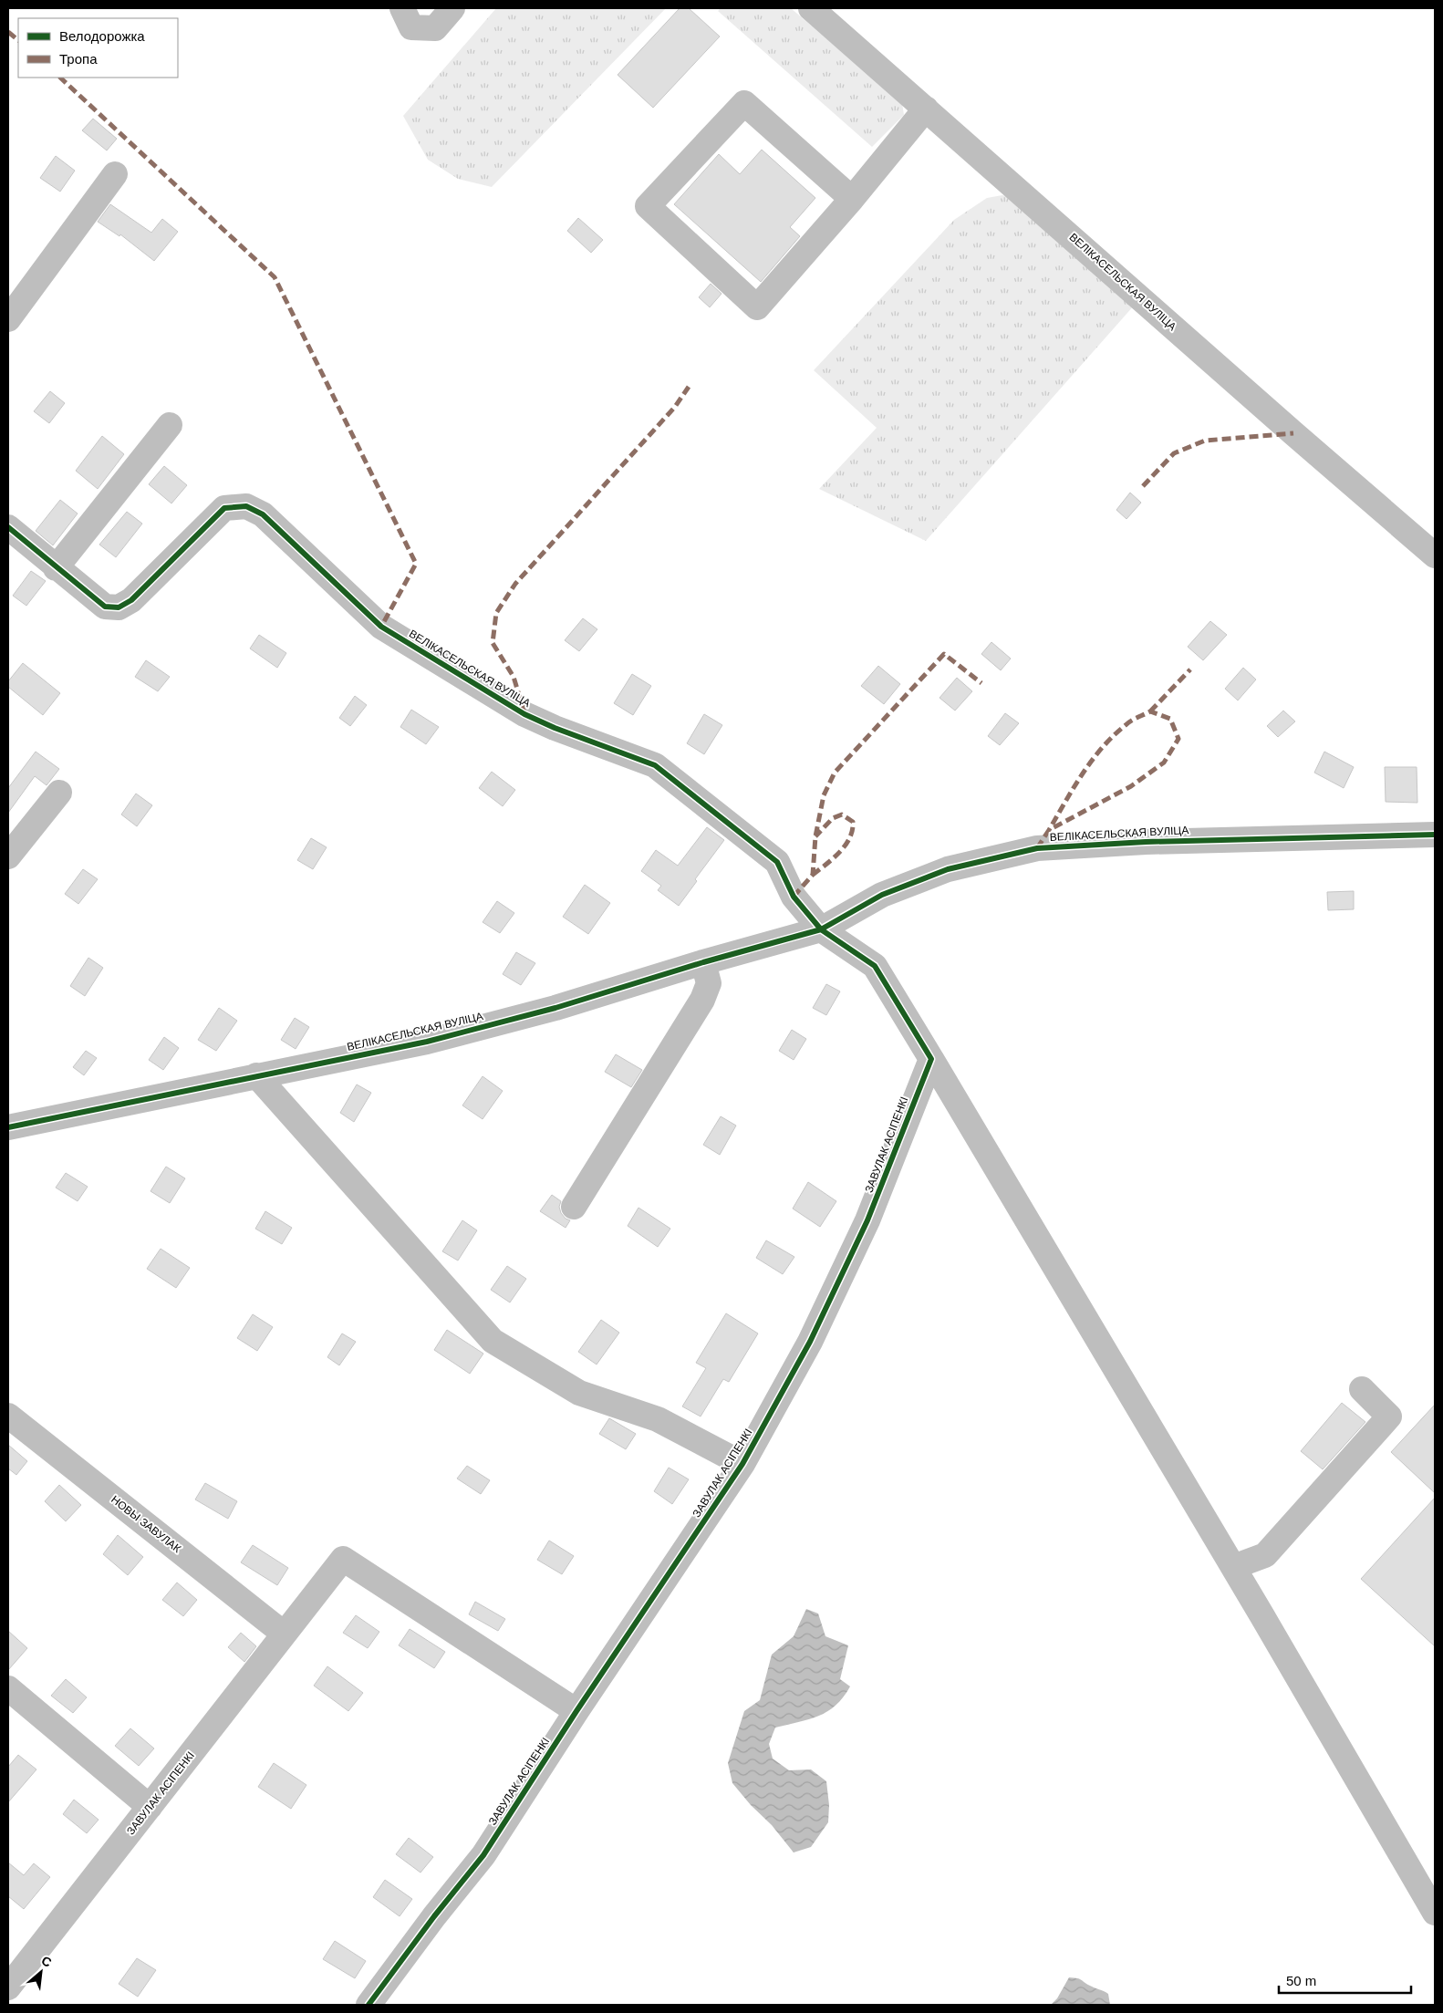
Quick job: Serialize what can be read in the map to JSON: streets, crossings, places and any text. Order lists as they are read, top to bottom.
{
  "streets": {
    "street": ["ВЕЛІКАСЕЛЬСКАЯ ВУЛІЦА", "ЗАВУЛАК АСІПЕНКІ", "НОВЫ ЗАВУЛАК"]
  },
  "crossings": [
    ["ЗАВУЛАК АСІПЕНКІ", "НОВЫ ЗАВУЛАК"]
  ],
  "legend": ["Велодорожка", "Тропа"],
  "scale_bar": "50 m",
  "north": "top right"
}
